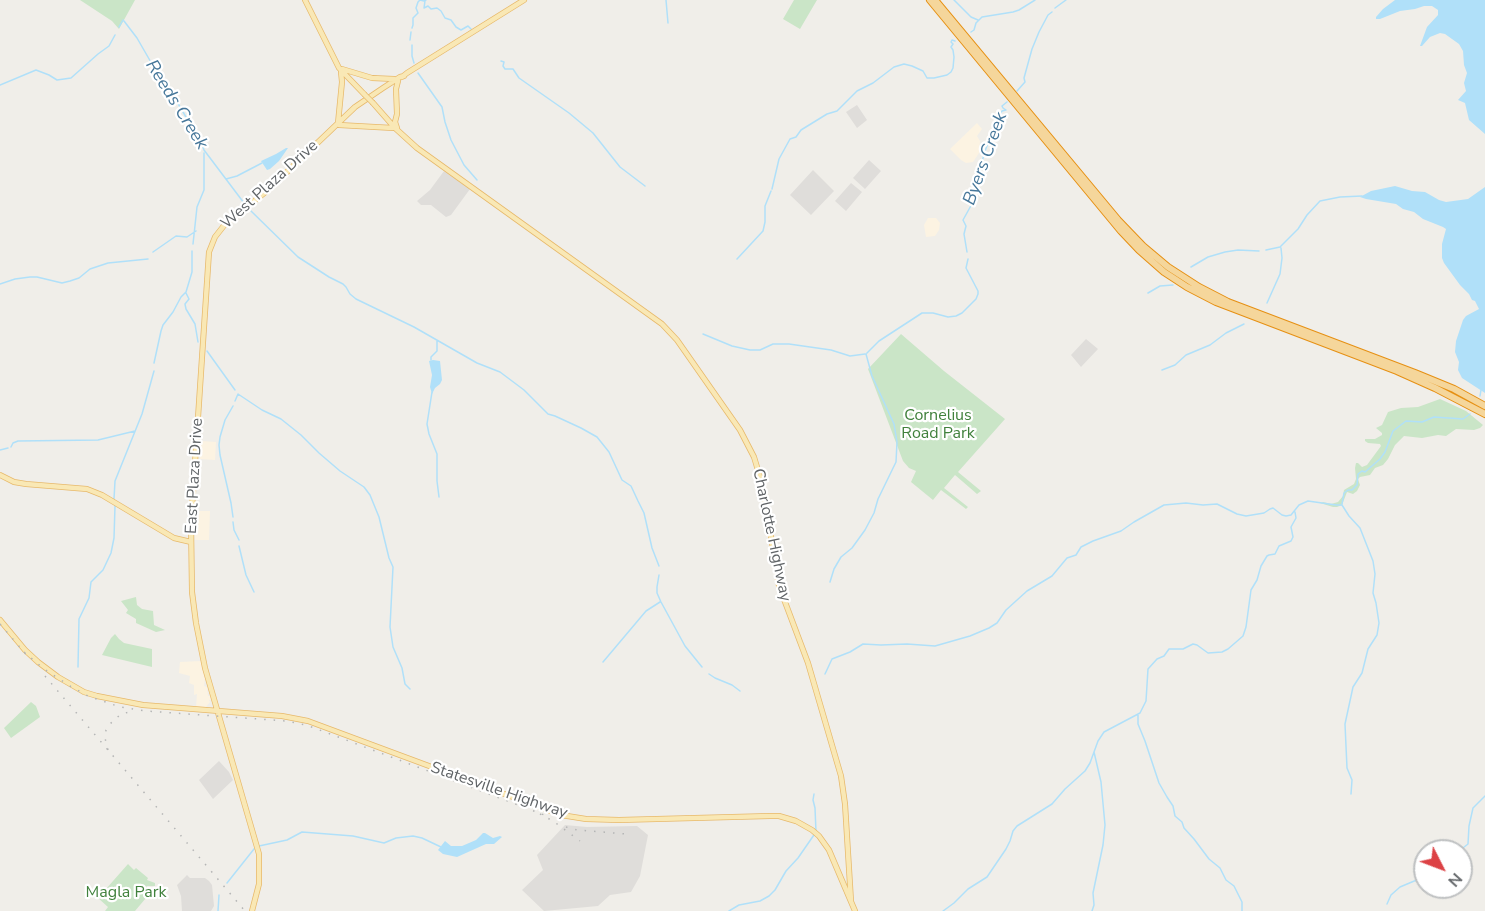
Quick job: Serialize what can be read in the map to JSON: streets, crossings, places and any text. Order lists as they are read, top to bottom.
{
  "streets": {
    "main road": [
      "West Plaza Drive",
      "East Plaza Drive",
      "Charlotte Highway",
      "Statesville Highway"
    ]
  },
  "crossings": [
    ["West Plaza Drive", "East Plaza Drive"],
    ["East Plaza Drive", "Statesville Highway"],
    ["Charlotte Highway", "Statesville Highway"]
  ],
  "water": ["Reeds Creek", "Byers Creek"],
  "parks": ["Cornelius Road Park", "Magla Park"],
  "north": "bottom right"
}
